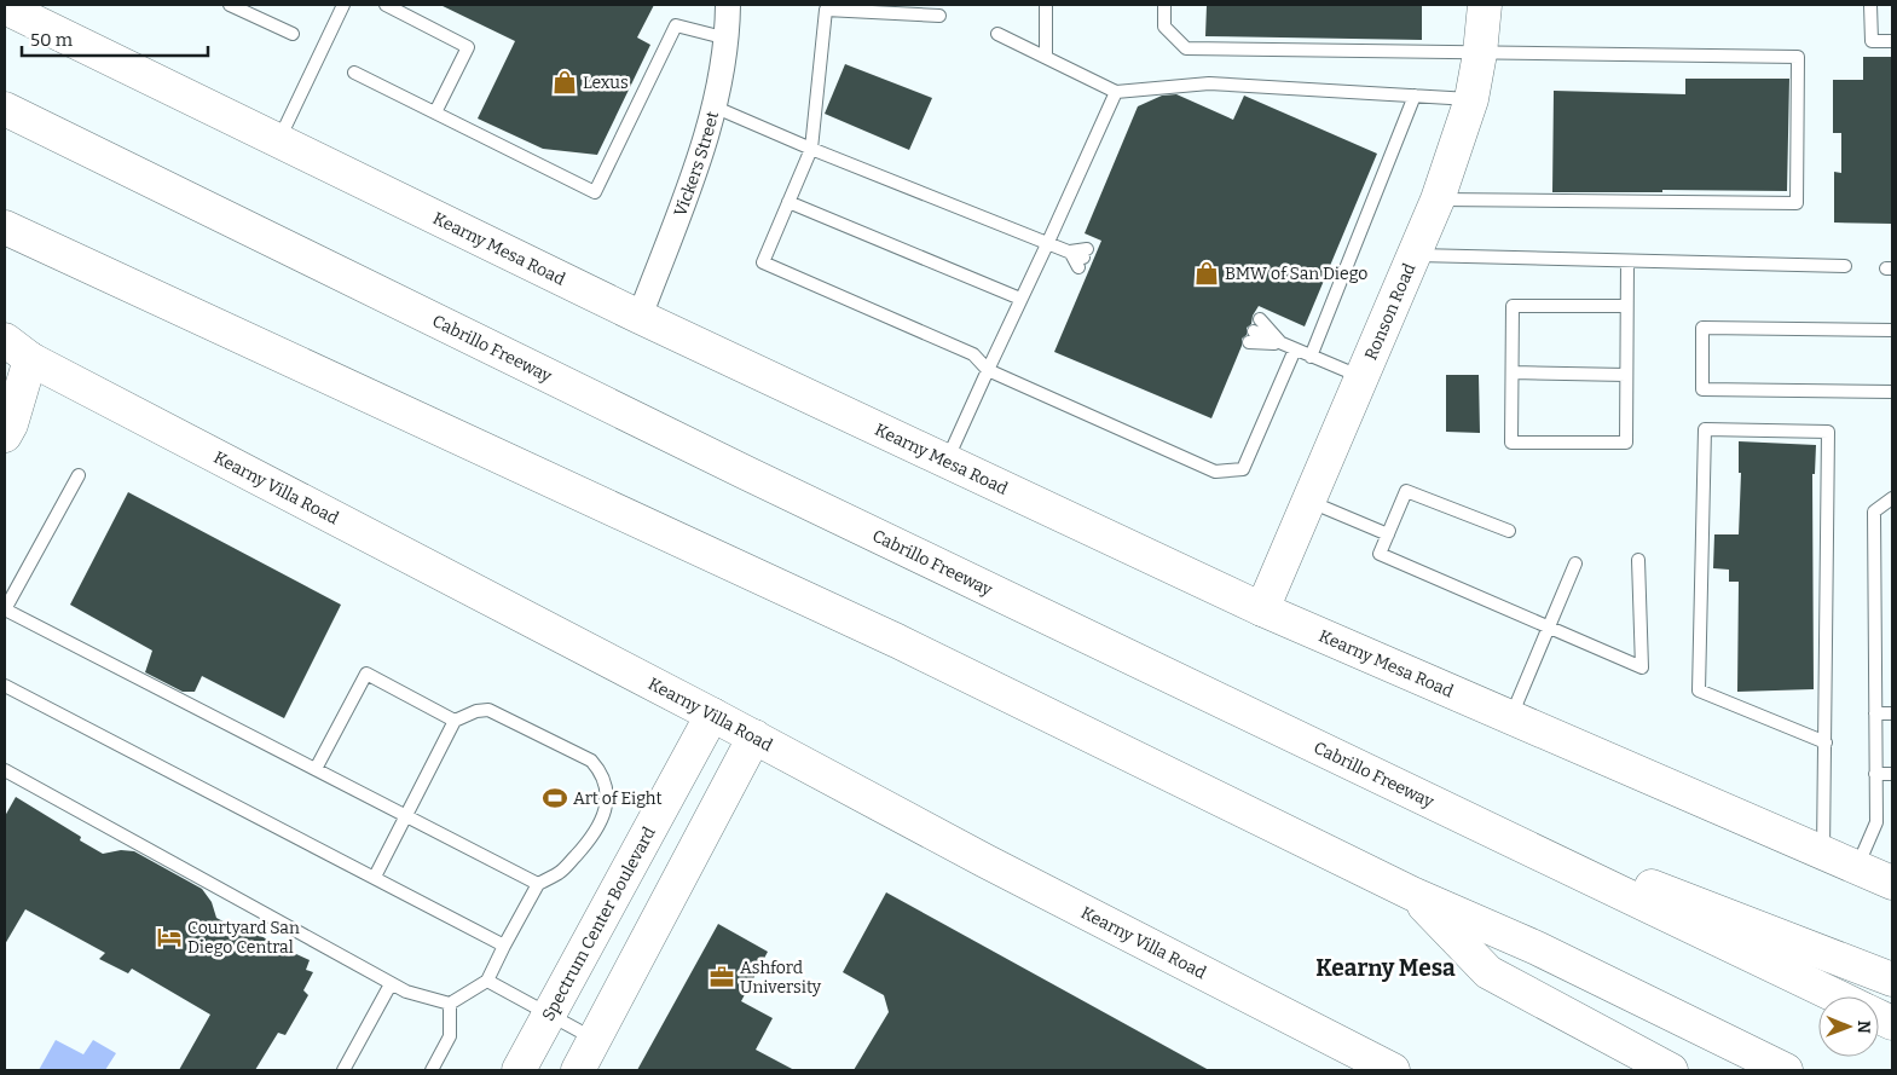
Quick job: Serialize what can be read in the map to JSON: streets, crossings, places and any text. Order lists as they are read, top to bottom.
{
  "streets": {
    "main road": [
      "Kearny Mesa Road",
      "Ronson Road",
      "Cabrillo Freeway",
      "Kearny Villa Road",
      "Spectrum Center Boulevard"
    ],
    "street": ["Vickers Street"]
  },
  "crossings": [
    ["Vickers Street", "Kearny Mesa Road"],
    ["Kearny Mesa Road", "Ronson Road"],
    ["Kearny Villa Road", "Spectrum Center Boulevard"]
  ],
  "districts": ["Kearny Mesa"],
  "places": {
    "shop": ["Lexus", "BMW of San Diego"],
    "sports": ["Art of Eight"],
    "hotel": ["Courtyard San Diego Central"],
    "office": ["Ashford University"]
  },
  "scale_bar": "50 m",
  "north": "right"
}
